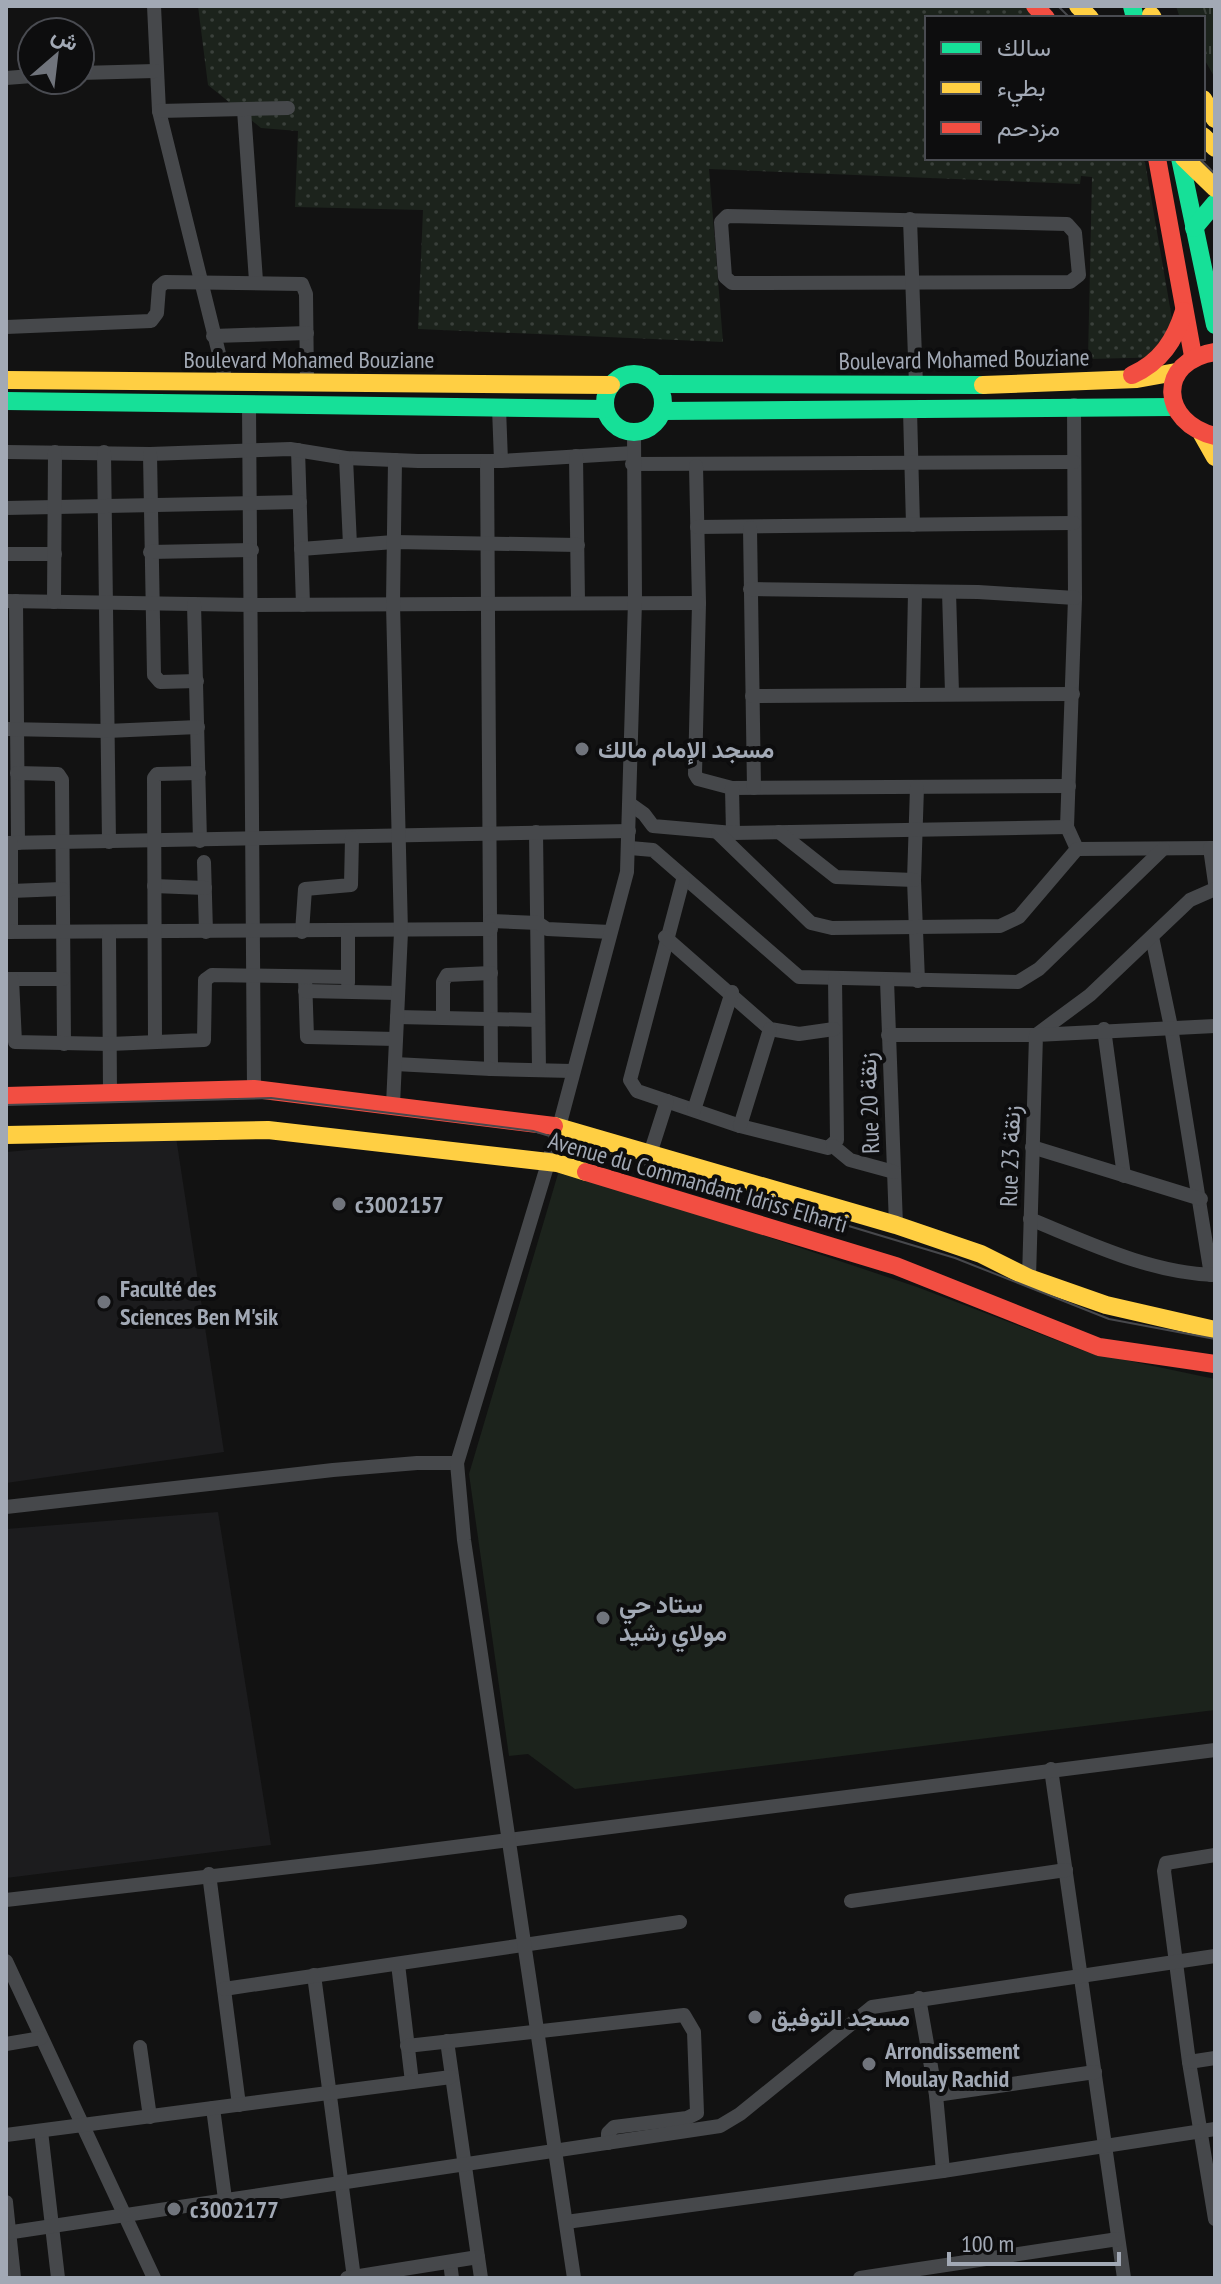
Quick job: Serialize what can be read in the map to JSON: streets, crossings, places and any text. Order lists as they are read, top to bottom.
{
  "streets": {
    "main road": ["Boulevard Mohamed Bouziane", "Avenue du Commandant Idriss Elharti"],
    "street": ["Rue 20 زنقة", "Rue 23 زنقة"]
  },
  "crossings": [
    ["Rue 20 زنقة", "Avenue du Commandant Idriss Elharti"],
    ["Rue 23 زنقة", "Avenue du Commandant Idriss Elharti"]
  ],
  "places": [
    "مسجد الإمام مالك",
    "c3002157",
    "Faculté des Sciences Ben M'sik",
    "ستاد حي مولاي رشيد",
    "مسجد التوفيق",
    "Arrondissement Moulay Rachid",
    "c3002177"
  ],
  "legend": ["سالك", "بطيء", "مزدحم"],
  "scale_bar": "100 m",
  "north": "top right"
}
